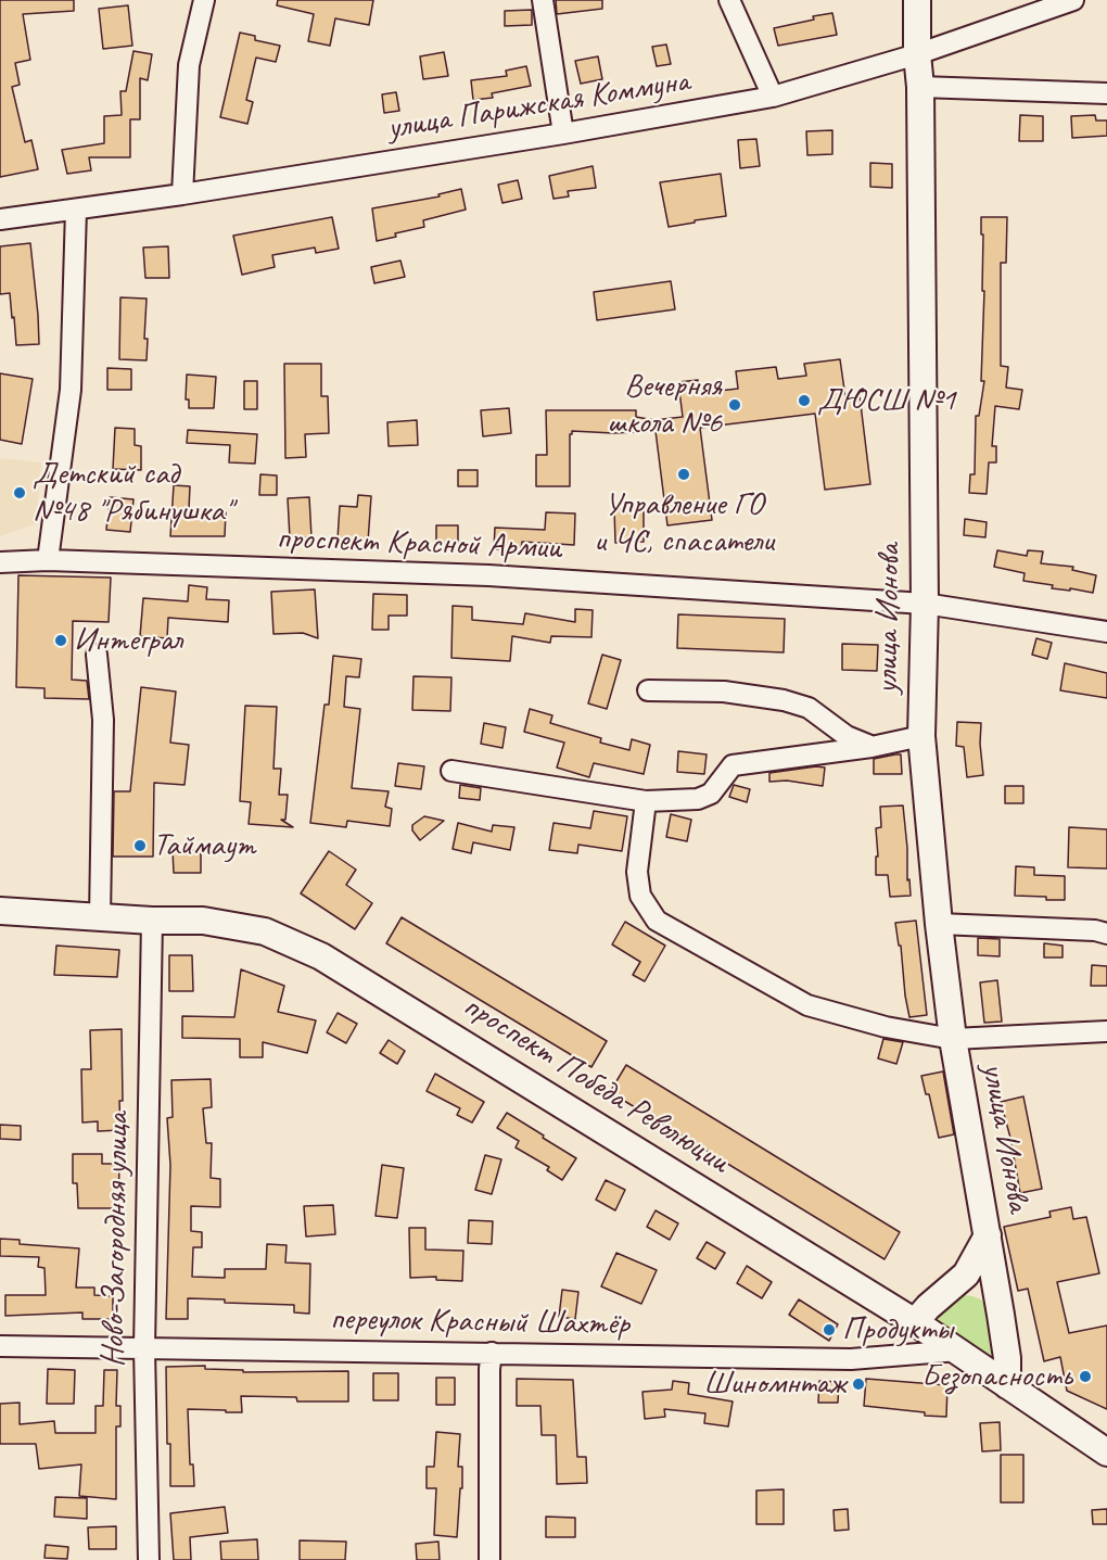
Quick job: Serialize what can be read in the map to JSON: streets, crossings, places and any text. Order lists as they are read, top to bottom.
{
  "streets": {
    "main road": ["улица Ионова", "проспект Победа Революции"],
    "street": [
      "улица Парижская Коммуна",
      "проспект Красной Армии",
      "Ново-Загородняя улица",
      "переулок Красный Шахтёр"
    ]
  },
  "crossings": [
    ["улица Парижская Коммуна", "улица Ионова"],
    ["проспект Красной Армии", "улица Ионова"],
    ["улица Ионова", "проспект Победа Революции"],
    ["проспект Победа Революции", "Ново-Загородняя улица"],
    ["проспект Победа Революции", "переулок Красный Шахтёр"],
    ["Ново-Загородняя улица", "переулок Красный Шахтёр"]
  ],
  "places": [
    "ДЮСШ №1",
    "Вечерняя школа №6",
    "Управление ГО и ЧС, спасатели",
    "Детский сад №48 \"Рябинушка\"",
    "Интеграл",
    "Таймаут",
    "Продукты",
    "Безопасность",
    "Шиномнтаж"
  ]
}
